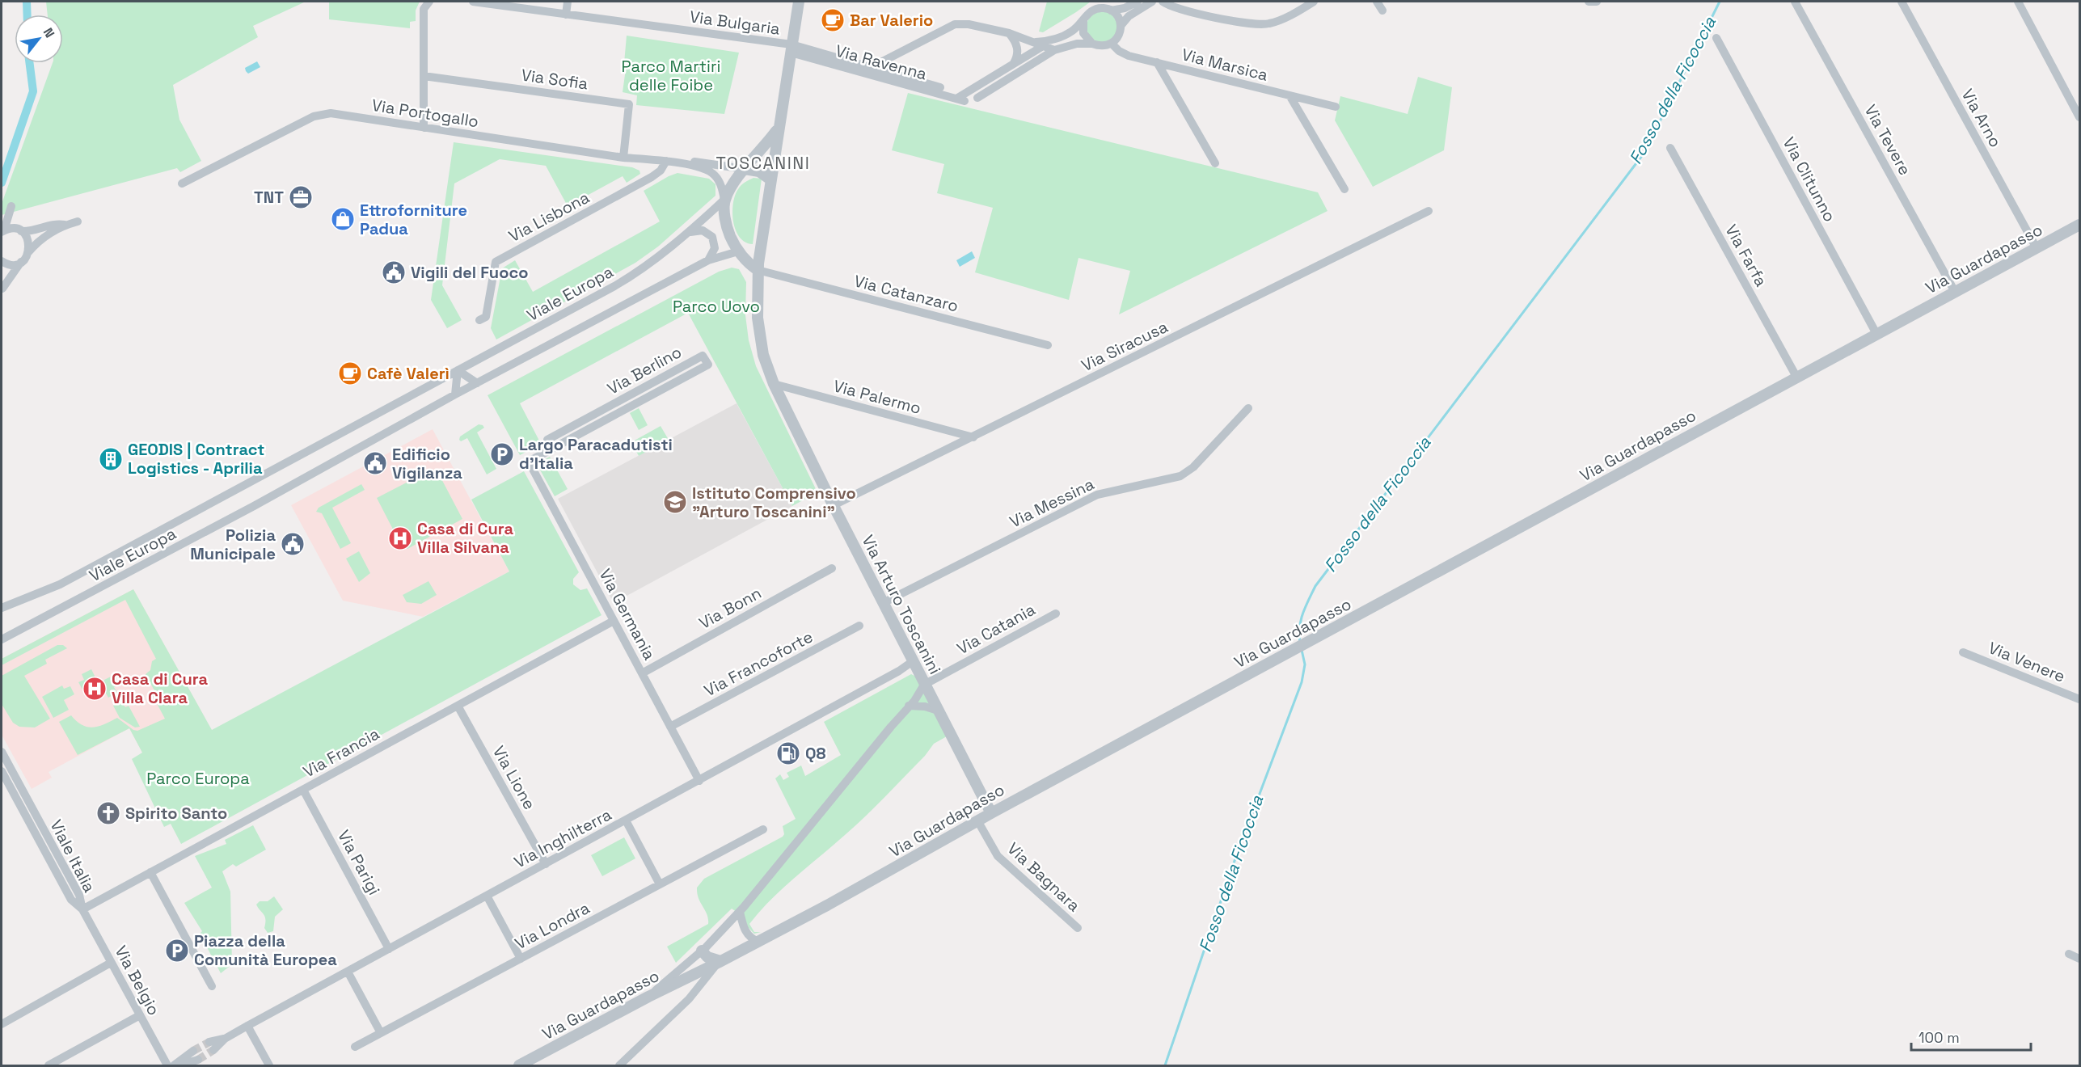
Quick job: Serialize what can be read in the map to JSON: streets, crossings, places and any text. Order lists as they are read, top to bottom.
{
  "streets": {
    "street": [
      "Via Bulgaria",
      "Via Ravenna",
      "Via Marsica",
      "Via Sofia",
      "Via Portogallo",
      "Via Arno",
      "Via Tevere",
      "Via Clitunno",
      "Via Lisbona",
      "Via Farfa",
      "Via Guardapasso",
      "Viale Europa",
      "Via Catanzaro",
      "Via Siracusa",
      "Via Berlino",
      "Via Palermo",
      "Via Messina",
      "Via Arturo Toscanini",
      "Via Bonn",
      "Via Germania",
      "Via Catania",
      "Via Venere",
      "Via Francoforte",
      "Via Francia",
      "Via Lione",
      "Via Inghilterra",
      "Viale Italia",
      "Via Parigi",
      "Via Bagnara",
      "Via Londra",
      "Via Belgio"
    ]
  },
  "crossings": [
    ["Via Bulgaria", "Via Ravenna"],
    ["Via Bulgaria", "Via Arturo Toscanini"],
    ["Via Ravenna", "Via Arturo Toscanini"],
    ["Via Sofia", "Via Portogallo"],
    ["Via Portogallo", "Via Lisbona"],
    ["Via Portogallo", "Viale Europa"],
    ["Via Portogallo", "Via Arturo Toscanini"],
    ["Via Arno", "Via Guardapasso"],
    ["Via Tevere", "Via Guardapasso"],
    ["Via Clitunno", "Via Guardapasso"],
    ["Via Farfa", "Via Guardapasso"],
    ["Via Guardapasso", "Via Arturo Toscanini"],
    ["Via Guardapasso", "Via Bagnara"],
    ["Viale Europa", "Via Arturo Toscanini"],
    ["Via Catanzaro", "Via Arturo Toscanini"],
    ["Via Siracusa", "Via Palermo"],
    ["Via Siracusa", "Via Arturo Toscanini"],
    ["Via Berlino", "Via Germania"],
    ["Via Palermo", "Via Arturo Toscanini"],
    ["Via Messina", "Via Arturo Toscanini"],
    ["Via Arturo Toscanini", "Via Catania"],
    ["Via Arturo Toscanini", "Via Inghilterra"],
    ["Via Bonn", "Via Germania"],
    ["Via Germania", "Via Francoforte"],
    ["Via Germania", "Via Francia"],
    ["Via Germania", "Via Inghilterra"],
    ["Via Francia", "Via Lione"],
    ["Via Francia", "Viale Italia"],
    ["Via Francia", "Via Parigi"],
    ["Via Francia", "Via Belgio"],
    ["Via Lione", "Via Inghilterra"],
    ["Via Inghilterra", "Via Parigi"],
    ["Viale Italia", "Via Belgio"]
  ],
  "districts": ["TOSCANINI"],
  "water": ["Fosso della Ficoccia"],
  "parks": ["Parco Martiri delle Foibe", "Parco Uovo", "Parco Europa"],
  "places": {
    "cafe": ["Bar Valerio", "Cafè Valerì"],
    "office": ["TNT"],
    "shop": ["Ettroforniture Padua"],
    "public building": ["Vigili del Fuoco", "Edificio Vigilanza", "Polizia Municipale"],
    "parking": ["Largo Paracadutisti d'Italia", "Piazza della Comunità Europea"],
    "building": ["GEODIS | Contract Logistics - Aprilia"],
    "school or university": ["Istituto Comprensivo \"Arturo Toscanini\""],
    "hospital": ["Casa di Cura Villa Silvana", "Casa di Cura Villa Clara"],
    "fuel station": ["Q8"],
    "church": ["Spirito Santo"]
  },
  "scale_bar": "100 m",
  "north": "top right"
}
